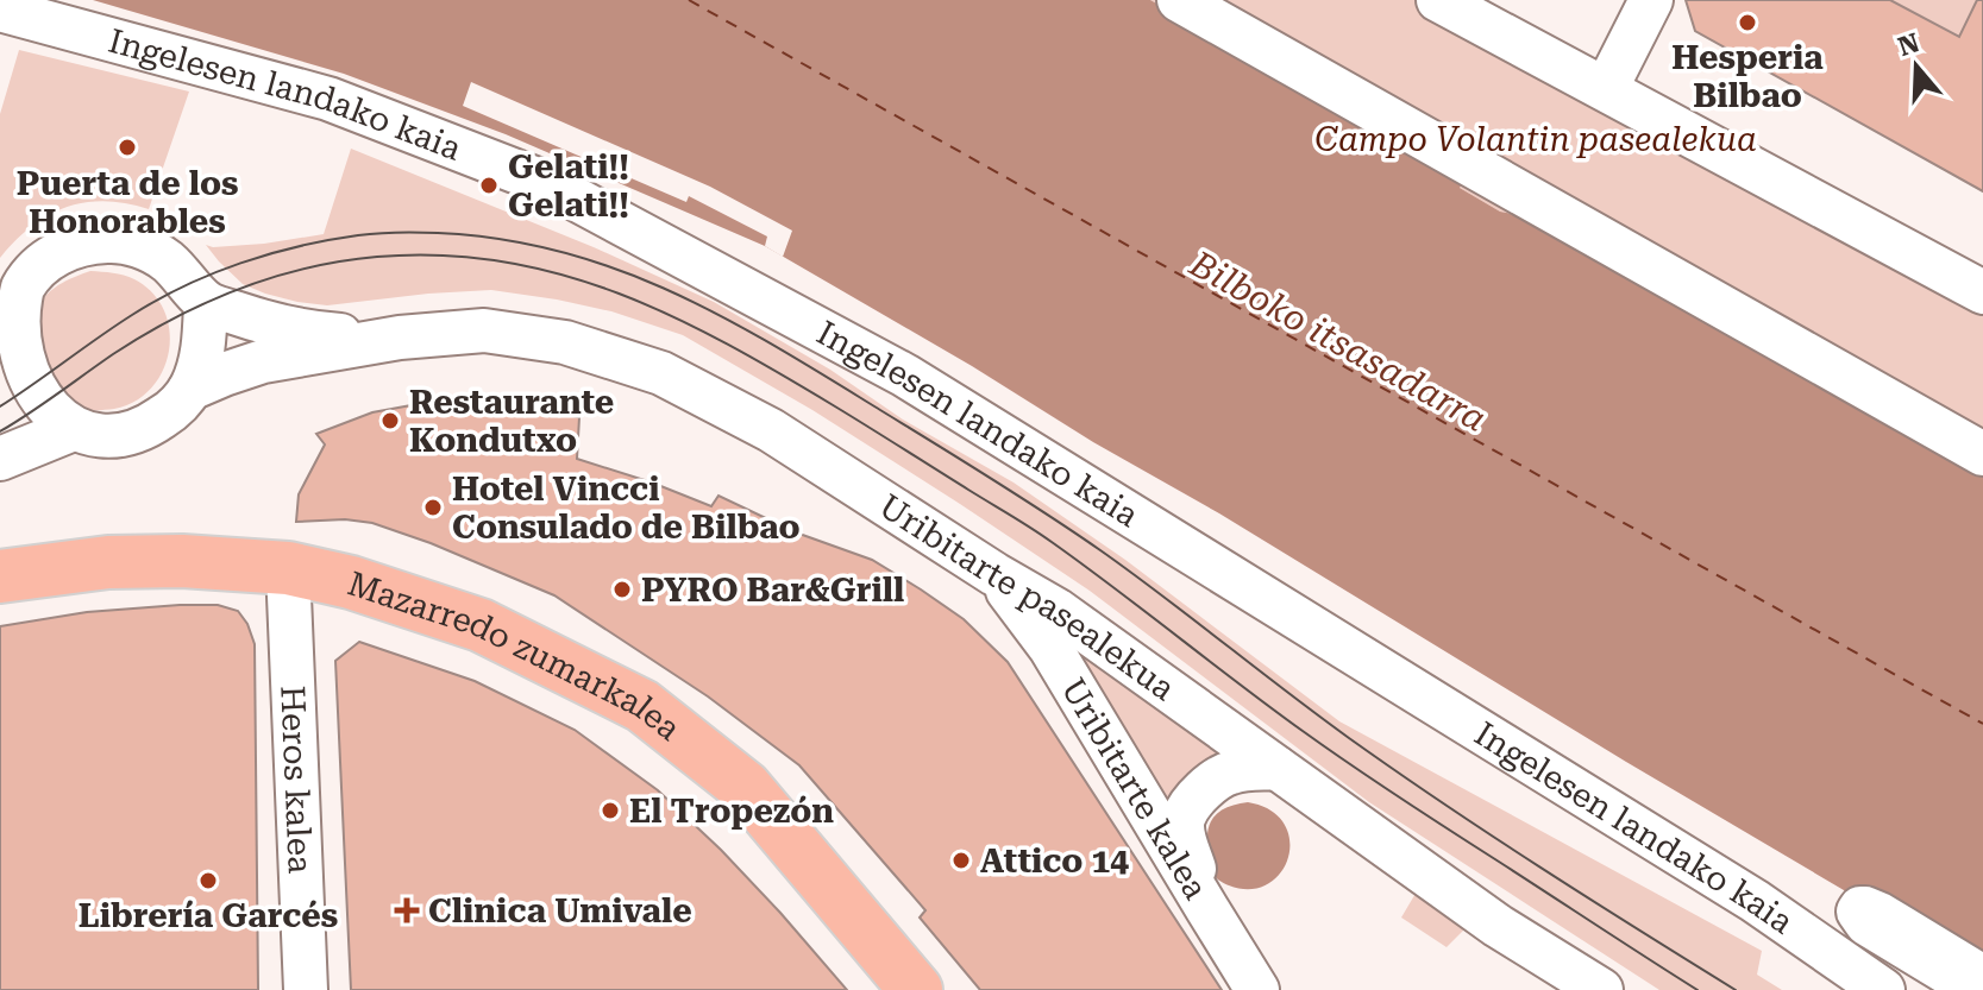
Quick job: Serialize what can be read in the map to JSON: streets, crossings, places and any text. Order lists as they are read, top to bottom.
{
  "streets": {
    "main road": ["Mazarredo zumarkalea"],
    "street": [
      "Ingelesen landako kaia",
      "Uribitarte pasealekua",
      "Heros kalea",
      "Uribitarte kalea"
    ]
  },
  "crossings": [
    ["Uribitarte pasealekua", "Uribitarte kalea"],
    ["Mazarredo zumarkalea", "Heros kalea"]
  ],
  "water": ["Bilboko itsasadarra"],
  "parks": ["Campo Volantin pasealekua"],
  "places": {
    "other": [
      "Hesperia Bilbao",
      "Puerta de los Honorables",
      "Gelati!! Gelati!!",
      "Restaurante Kondutxo",
      "Hotel Vincci Consulado de Bilbao",
      "PYRO Bar&Grill",
      "El Tropezón",
      "Attico 14",
      "Librería Garcés"
    ],
    "health": ["Clinica Umivale"]
  },
  "north": "top"
}
